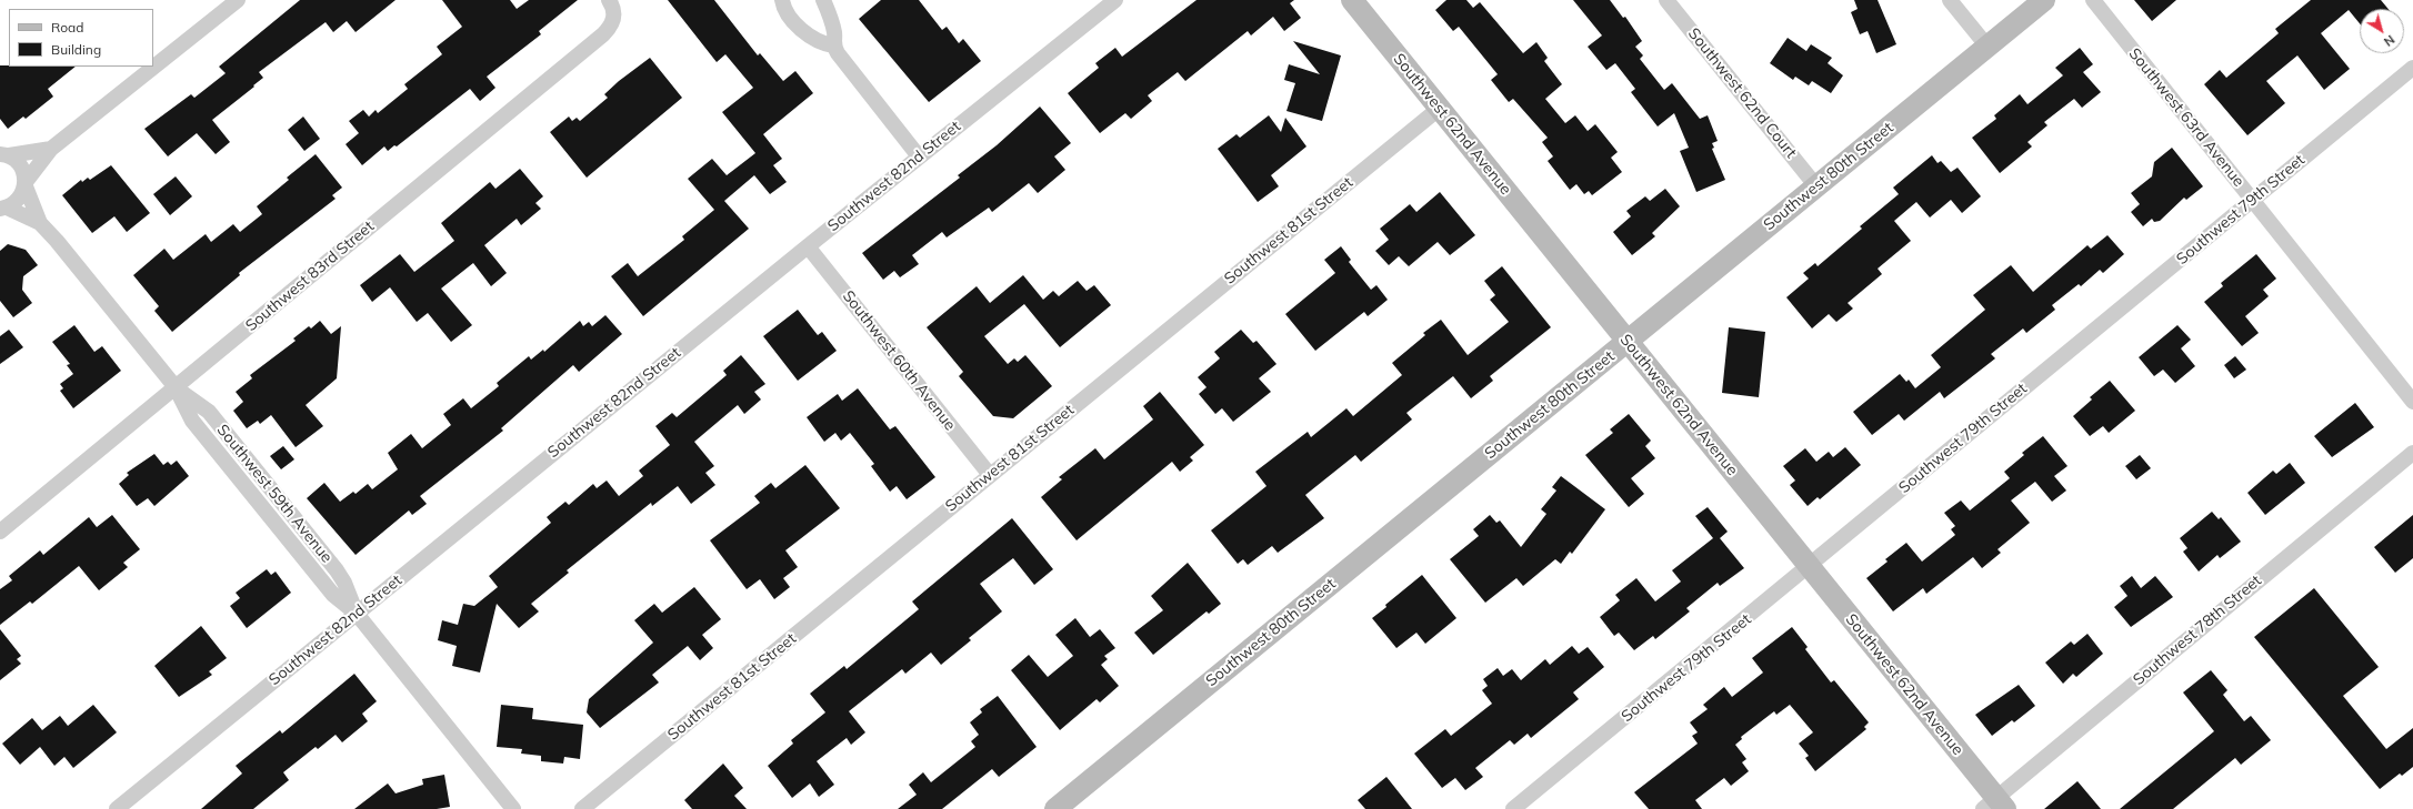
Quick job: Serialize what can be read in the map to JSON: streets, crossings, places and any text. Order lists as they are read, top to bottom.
{
  "streets": {
    "street": [
      "Southwest 62nd Court",
      "Southwest 63rd Avenue",
      "Southwest 62nd Avenue",
      "Southwest 82nd Street",
      "Southwest 80th Street",
      "Southwest 79th Street",
      "Southwest 81st Street",
      "Southwest 83rd Street",
      "Southwest 60th Avenue",
      "Southwest 59th Avenue",
      "Southwest 78th Street"
    ]
  },
  "crossings": [
    ["Southwest 62nd Court", "Southwest 80th Street"],
    ["Southwest 63rd Avenue", "Southwest 79th Street"],
    ["Southwest 62nd Avenue", "Southwest 80th Street"],
    ["Southwest 62nd Avenue", "Southwest 79th Street"],
    ["Southwest 62nd Avenue", "Southwest 81st Street"],
    ["Southwest 62nd Avenue", "Southwest 78th Street"],
    ["Southwest 82nd Street", "Southwest 60th Avenue"],
    ["Southwest 82nd Street", "Southwest 59th Avenue"],
    ["Southwest 81st Street", "Southwest 60th Avenue"],
    ["Southwest 83rd Street", "Southwest 59th Avenue"]
  ],
  "legend": ["Road", "Building"],
  "north": "bottom right"
}
